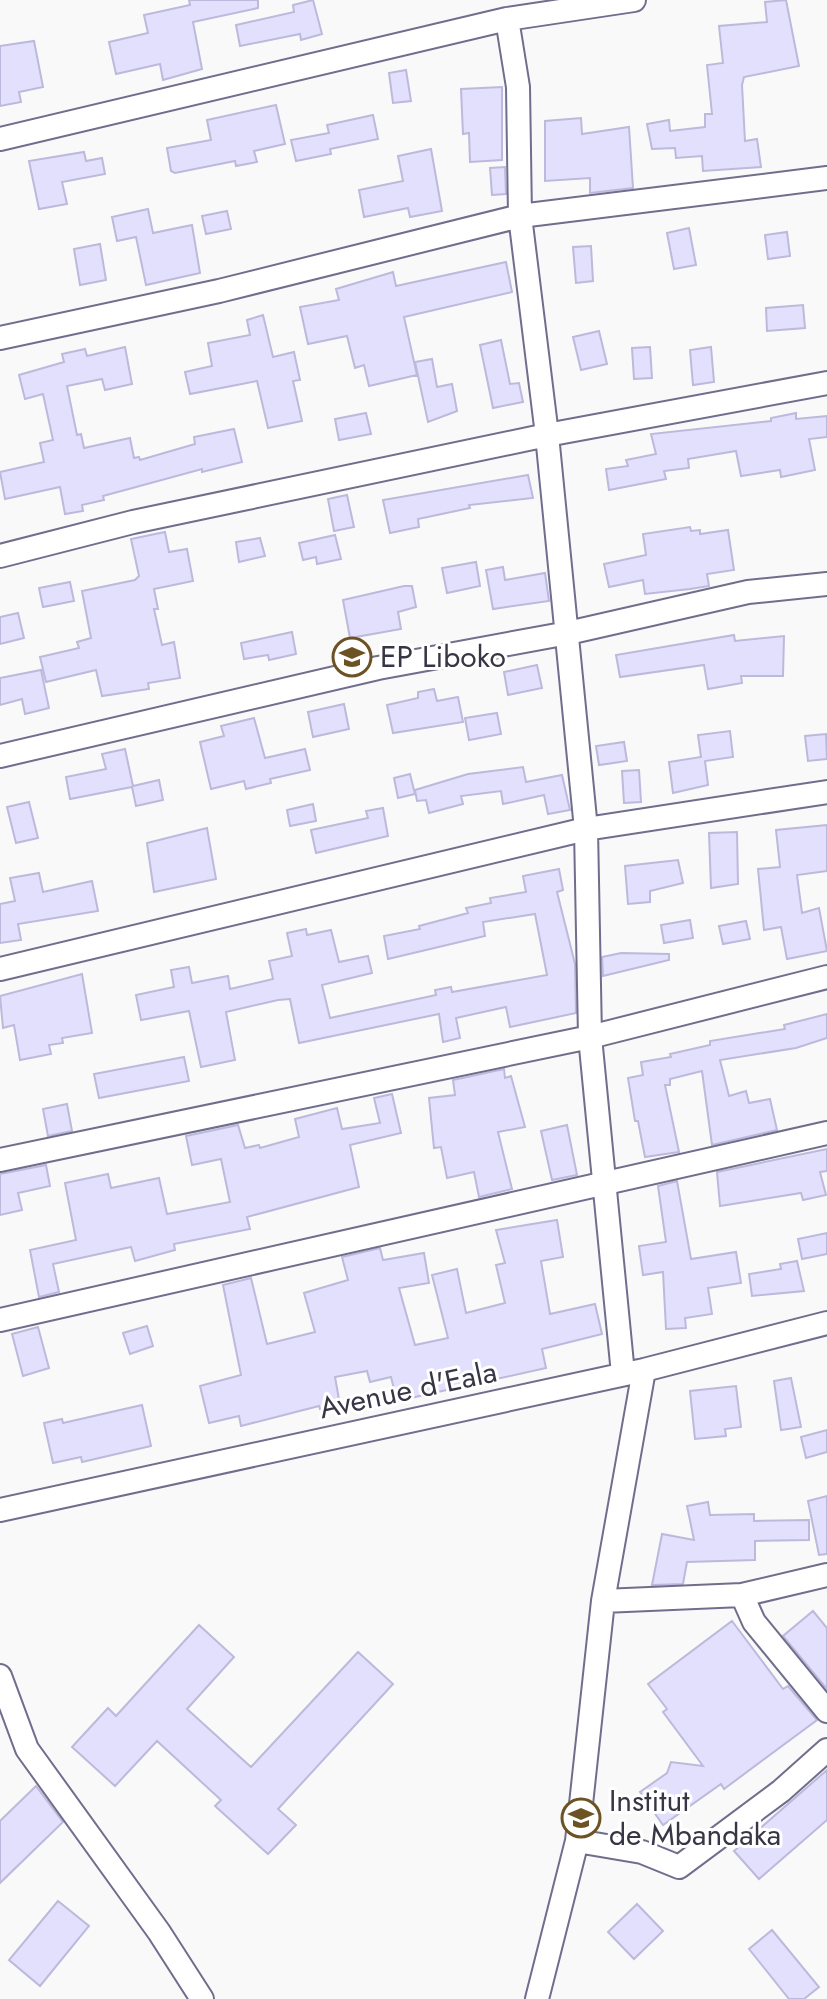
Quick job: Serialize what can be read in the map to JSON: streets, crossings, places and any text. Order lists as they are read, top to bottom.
{
  "streets": {
    "street": ["Avenue d'Eala"]
  },
  "places": {
    "school or university": ["EP Liboko", "Institut de Mbandaka"]
  }
}
